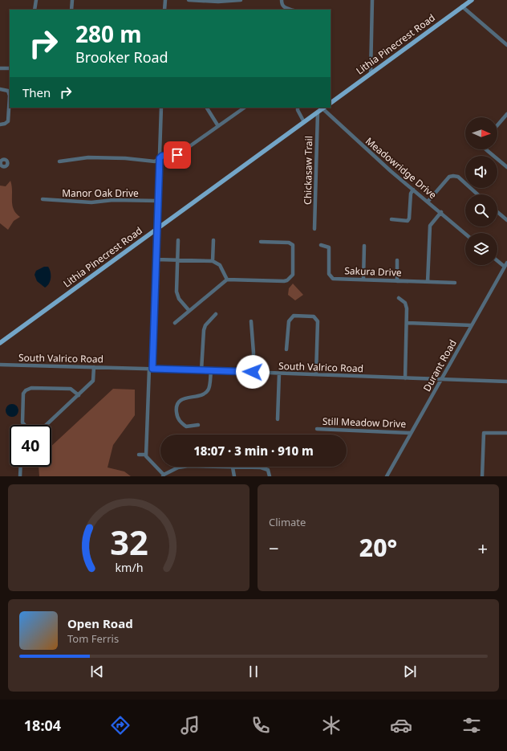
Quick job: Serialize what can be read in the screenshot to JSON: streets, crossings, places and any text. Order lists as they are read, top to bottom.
{
  "streets": {
    "main road": ["Lithia Pinecrest Road"],
    "street": [
      "Meadowridge Drive",
      "Chickasaw Trail",
      "Manor Oak Drive",
      "Sakura Drive",
      "South Valrico Road",
      "Durant Road",
      "Still Meadow Drive"
    ]
  },
  "crossings": [
    ["Lithia Pinecrest Road", "Meadowridge Drive"],
    ["Lithia Pinecrest Road", "Chickasaw Trail"],
    ["South Valrico Road", "Durant Road"],
    ["Durant Road", "Still Meadow Drive"]
  ],
  "north": "right",
  "page": {
    "turn": ["280 m", "Brooker Road"],
    "then": "Then",
    "limit": "40",
    "trip": "18:07 · 3 min · 910 m",
    "tile": "Climate",
    "heat": ["−", "20°", "+"],
    "song": ["Open Road", "Tom Ferris"],
    "tabs": "18:04",
    "gauge": ["32", "km/h"]
  }
}
